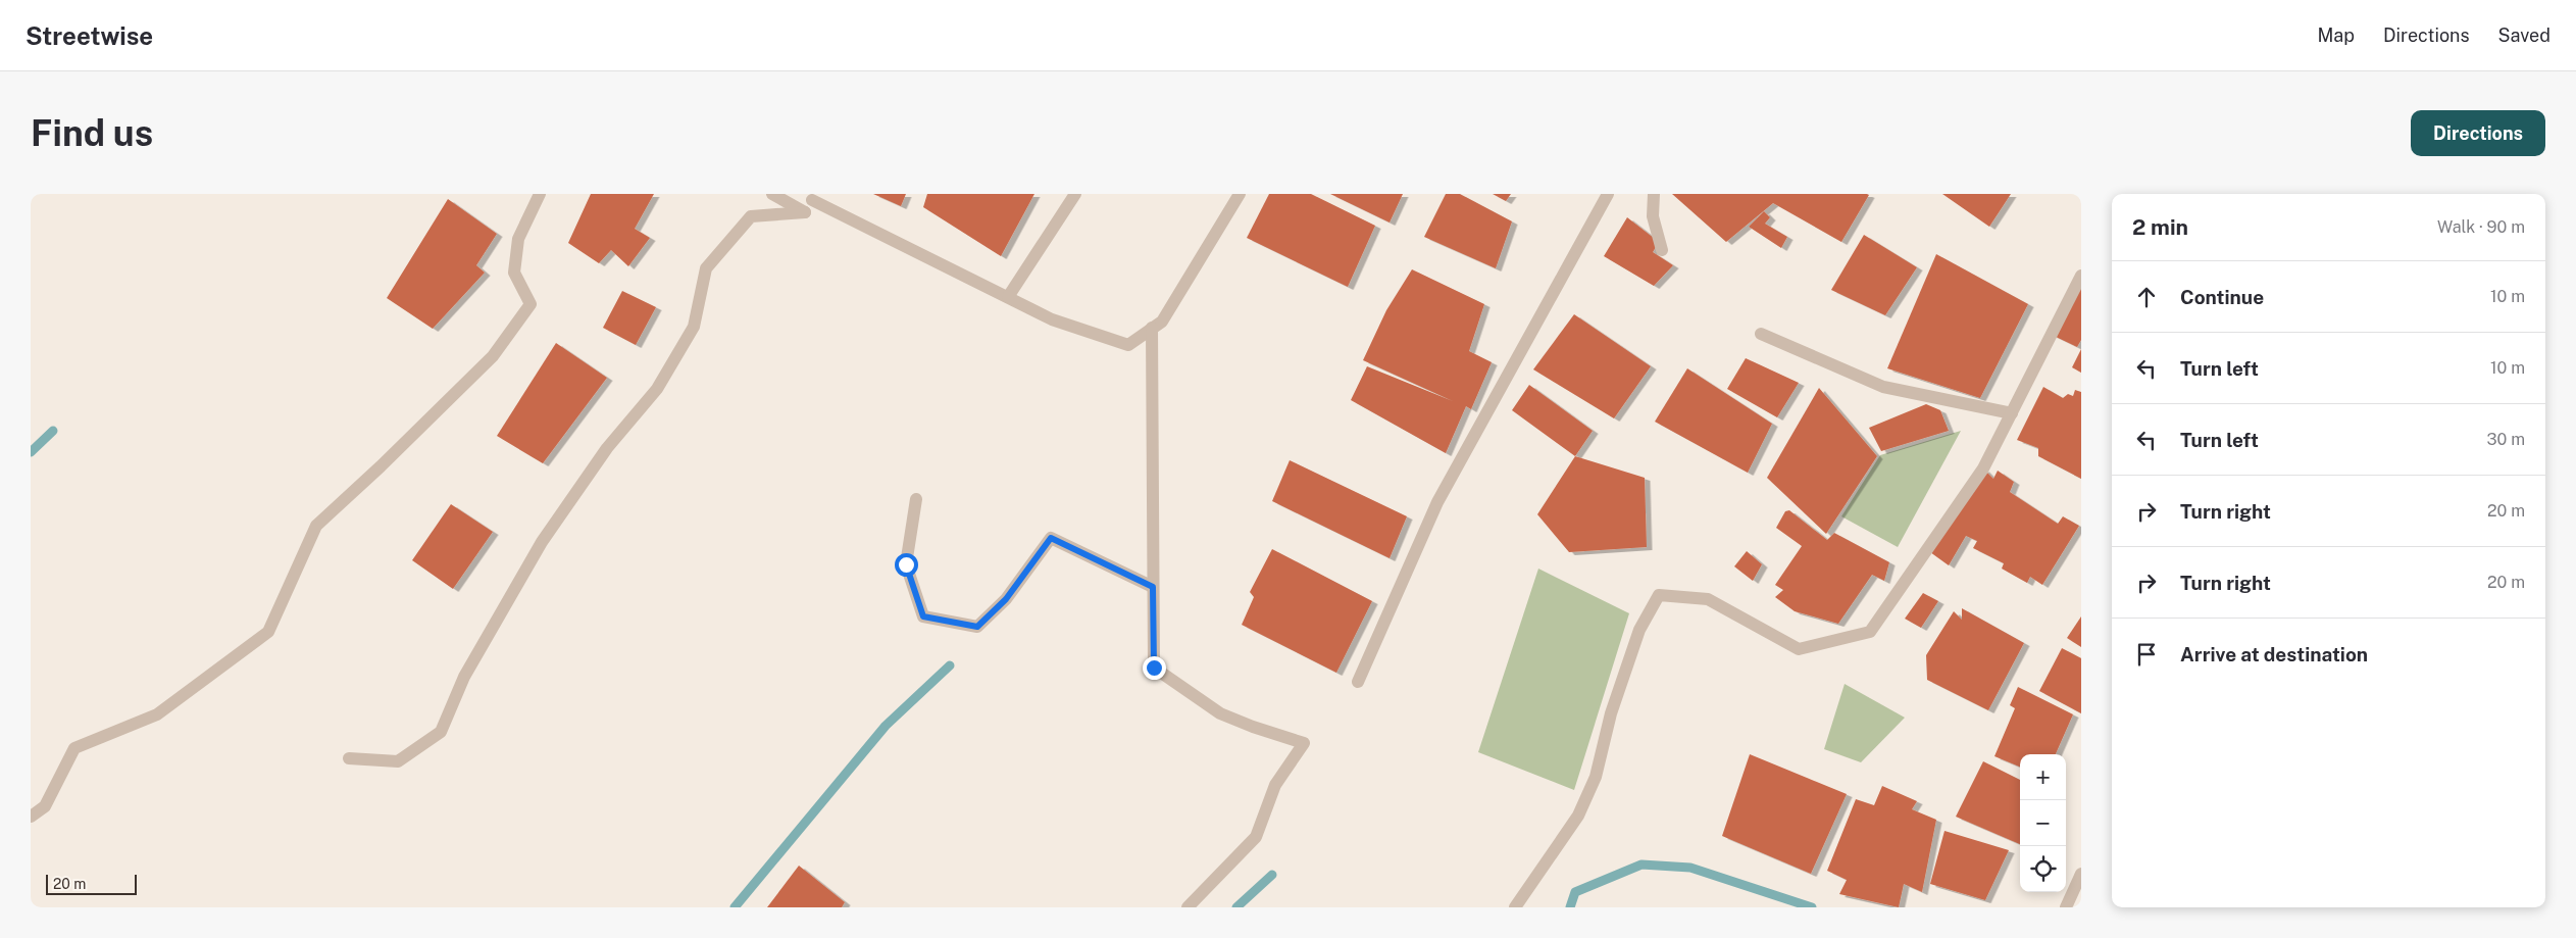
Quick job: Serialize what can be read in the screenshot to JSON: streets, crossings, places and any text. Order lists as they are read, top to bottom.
{
  "scale_bar": "20 m",
  "page": {
    "header": "Streetwise",
    "nav": ["Map", "Directions", "Saved"],
    "buttons": "Directions",
    "title": "Find us",
    "heading": ["2 min", "Walk · 90 m"],
    "list": [
      ["Continue", "10 m"],
      ["Turn left", "10 m"],
      ["Turn left", "30 m"],
      ["Turn right", "20 m"],
      ["Turn right", "20 m"],
      "Arrive at destination"
    ],
    "map_buttons": ["+", "−"],
    "scale": "20 m"
  }
}
